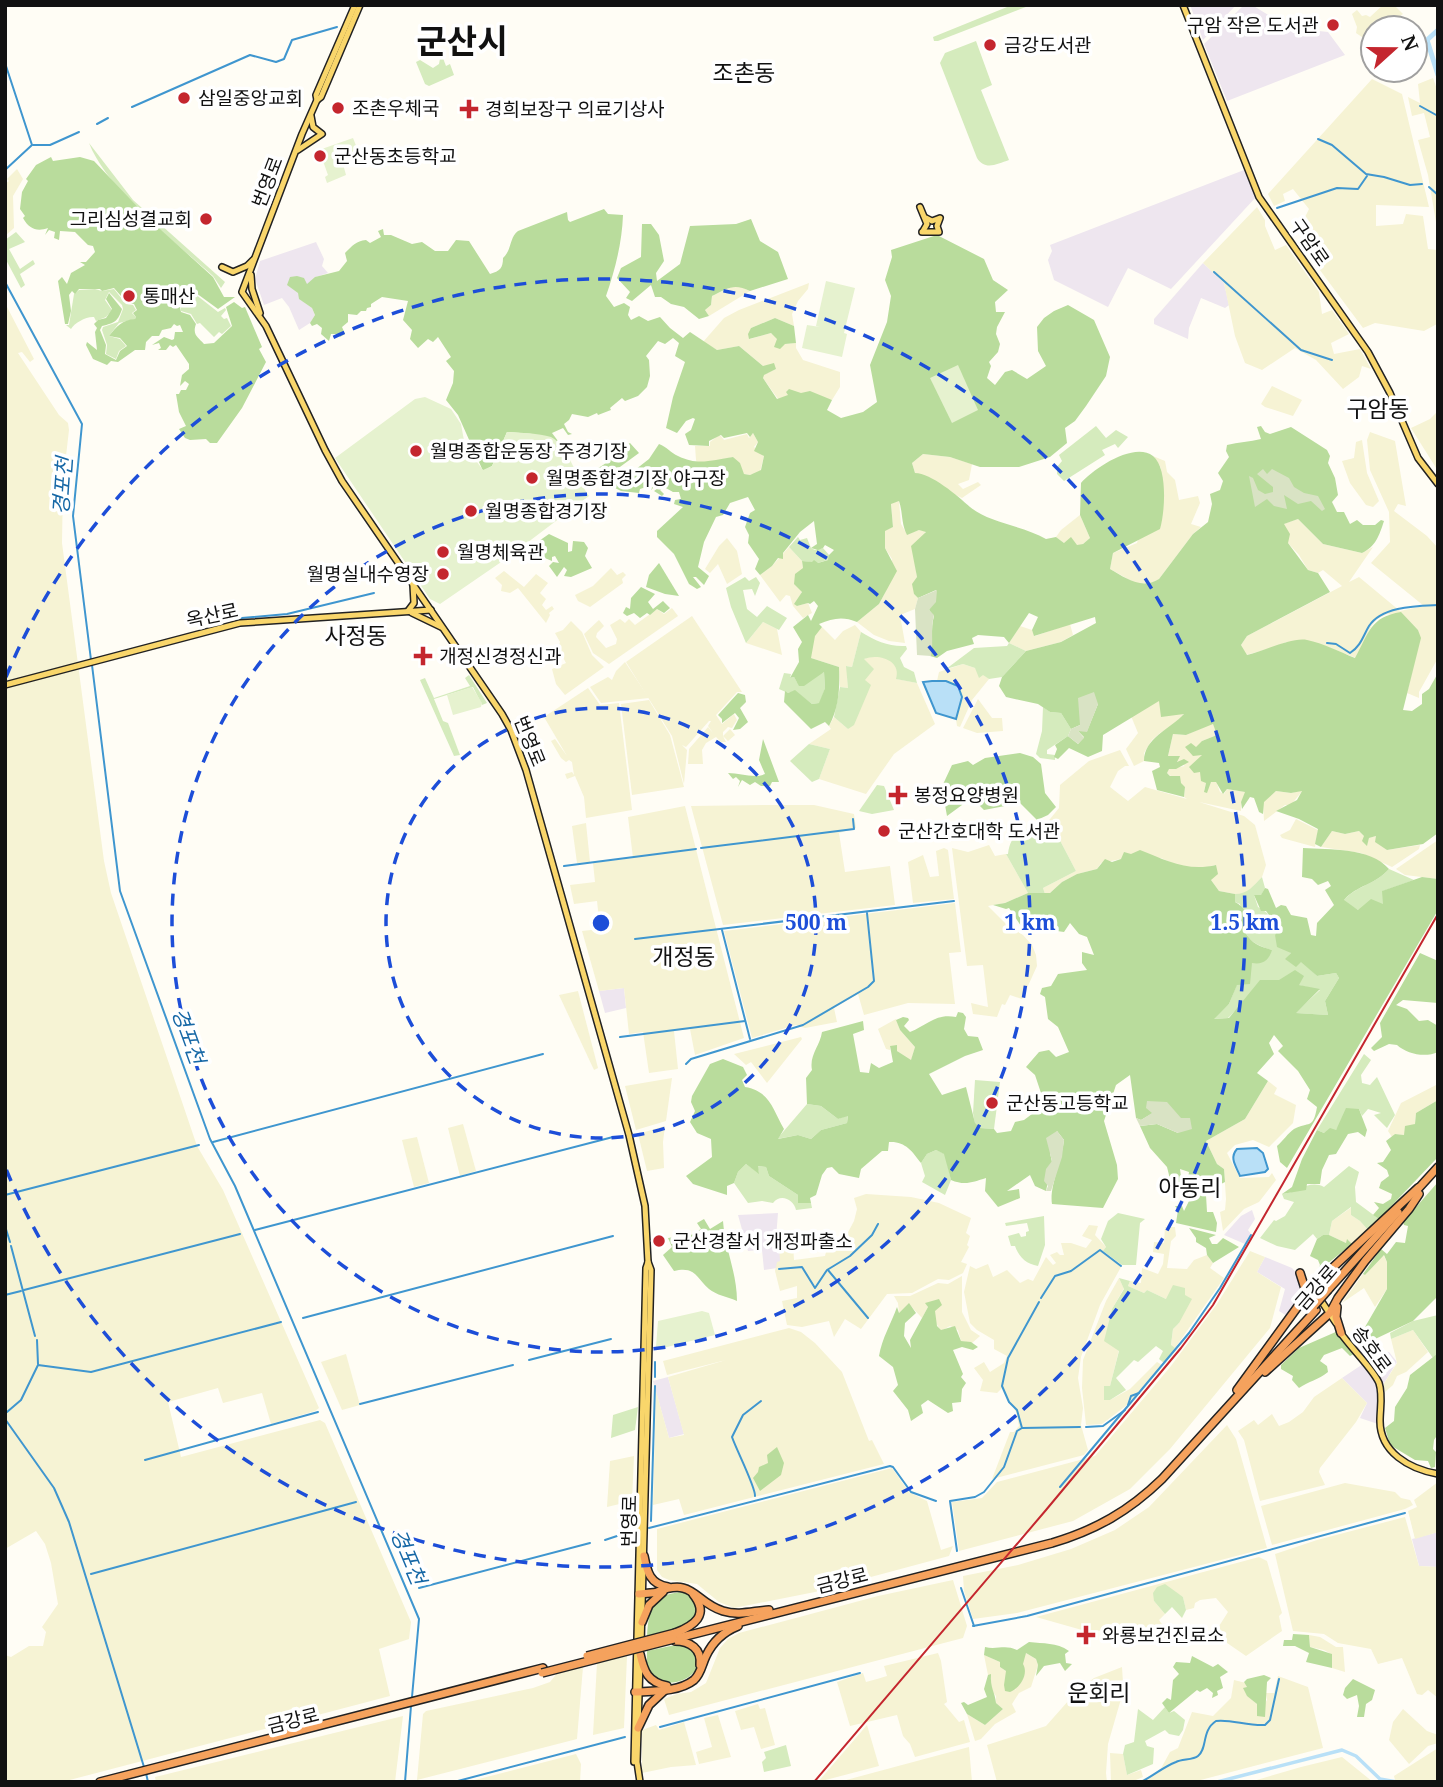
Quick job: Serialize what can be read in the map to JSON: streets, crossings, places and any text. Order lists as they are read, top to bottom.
{
  "streets": {
    "highway": ["금강로"],
    "main road": [
      "번영로",
      "구암로",
      "옥산로",
      "송호로"
    ]
  },
  "crossings": [
    ["번영로", "옥산로"]
  ],
  "districts": [
    "군산시",
    "조촌동",
    "구암동",
    "사정동",
    "개정동",
    "아동리",
    "운회리"
  ],
  "water": ["경포천"],
  "places": {
    "other": [
      "구암 작은 도서관",
      "금강도서관",
      "삼일중앙교회",
      "조촌우체국",
      "군산동초등학교",
      "그리심성결교회",
      "통매산",
      "월명종합운동장 주경기장",
      "월명종합경기장 야구장",
      "월명종합경기장",
      "월명체육관",
      "월명실내수영장",
      "군산간호대학 도서관",
      "군산동고등학교",
      "군산경찰서 개정파출소"
    ],
    "health": [
      "경희보장구 의료기상사",
      "개정신경정신과",
      "봉정요양병원",
      "와룡보건진료소"
    ]
  },
  "north": "right",
  "rings": ["500 m", "1 km", "1.5 km"]
}
